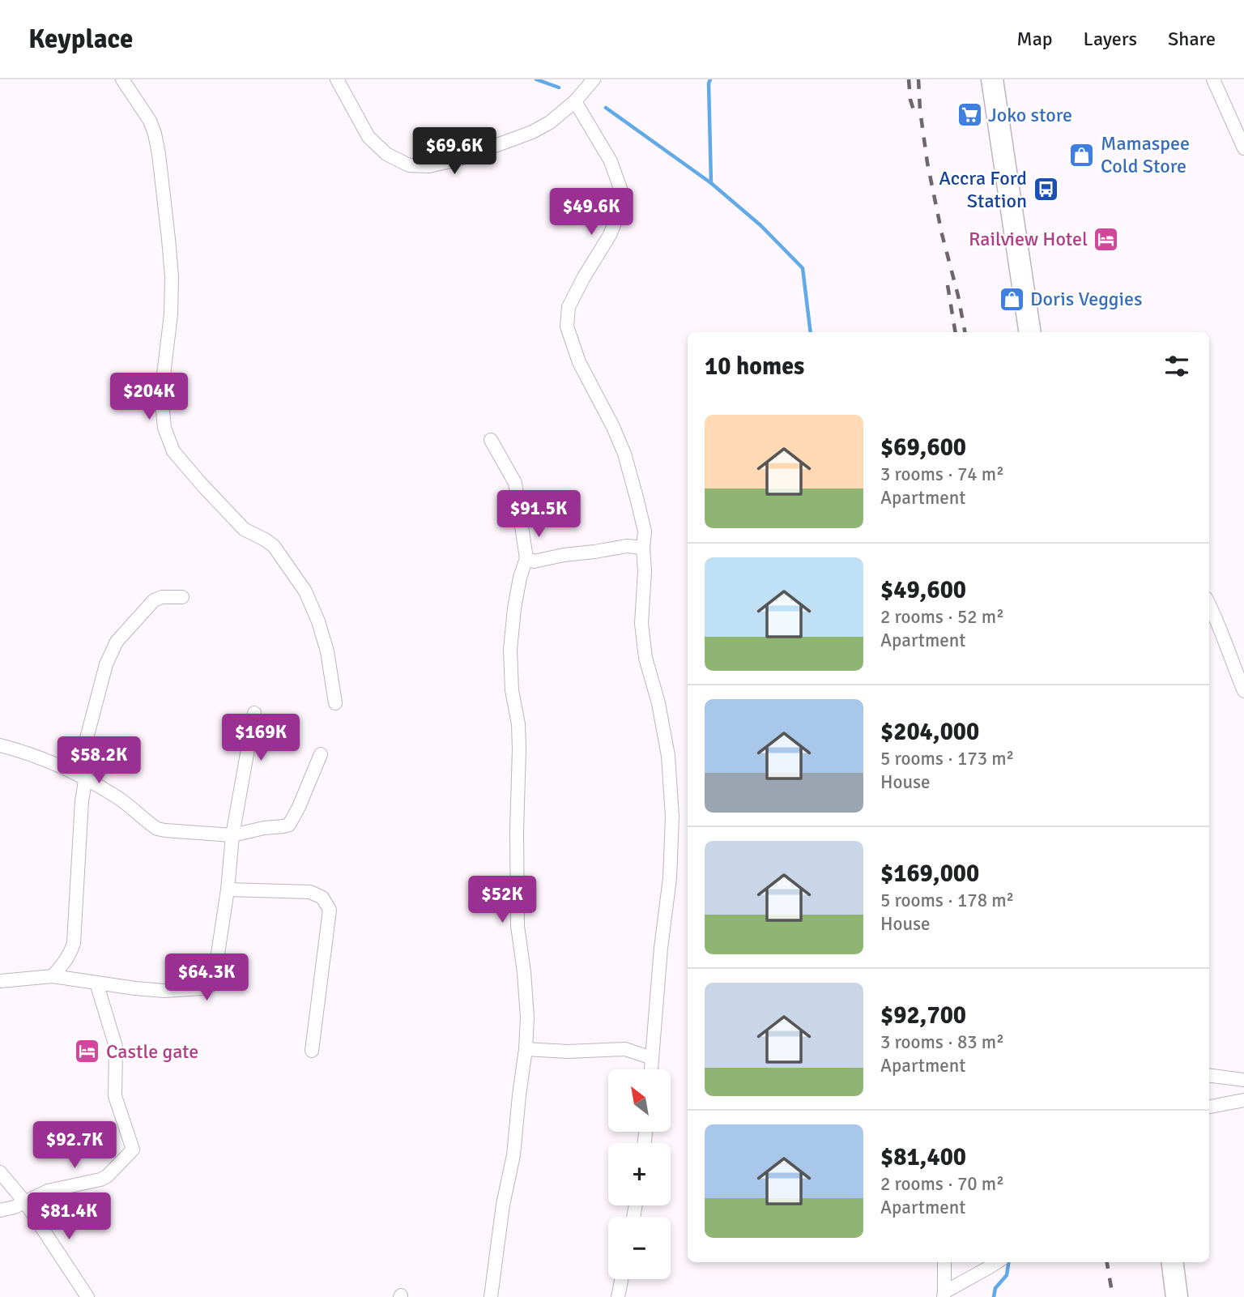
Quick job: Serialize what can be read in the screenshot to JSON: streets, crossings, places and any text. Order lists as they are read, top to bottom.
{
  "places": {
    "supermarket": ["Joko store"],
    "shop": ["Mamaspee Cold Store", "Doris Veggies"],
    "bus stop": ["Accra Ford Station"],
    "hotel": ["Railview Hotel", "Castle gate"]
  },
  "north": "top left",
  "page": {
    "header": "Keyplace",
    "nav": ["Map", "Layers", "Share"],
    "price": [
      "$69.6K",
      "$49.6K",
      "$204K",
      "$91.5K",
      "$169K",
      "$58.2K",
      "$52K",
      "$64.3K",
      "$92.7K",
      "$81.4K"
    ],
    "heading": "10 homes",
    "list": [
      {
        "name": "$69,600",
        "note": "3 rooms · 74 m² · Apartment"
      },
      {
        "name": "$49,600",
        "note": "2 rooms · 52 m² · Apartment"
      },
      {
        "name": "$204,000",
        "note": "5 rooms · 173 m² · House"
      },
      {
        "name": "$169,000",
        "note": "5 rooms · 178 m² · House"
      },
      {
        "name": "$92,700",
        "note": "3 rooms · 83 m² · Apartment"
      },
      {
        "name": "$81,400",
        "note": "2 rooms · 70 m² · Apartment"
      }
    ],
    "map_buttons": ["+", "−"]
  }
}
